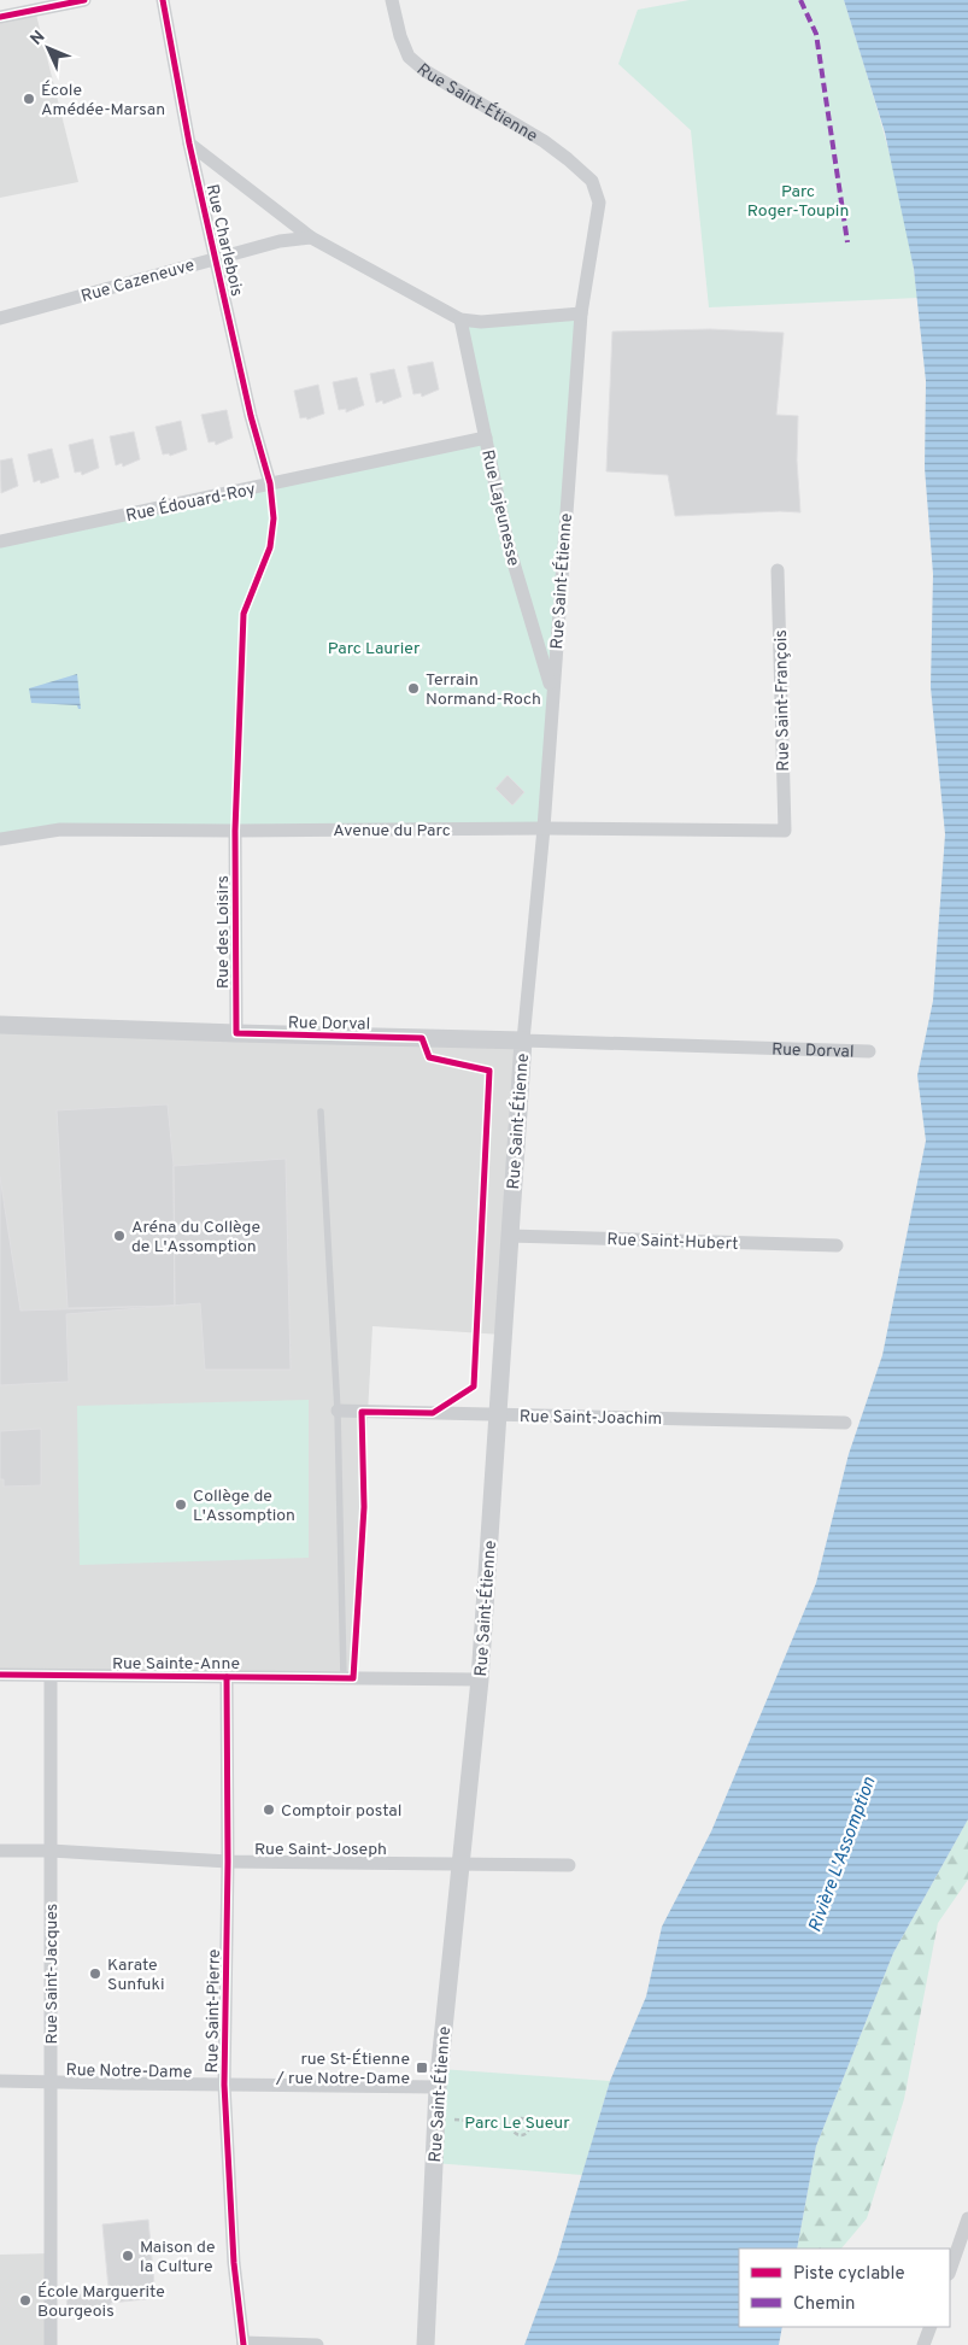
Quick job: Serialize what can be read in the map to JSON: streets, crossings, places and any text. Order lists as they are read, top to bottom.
{
  "streets": {
    "street": [
      "Rue Saint-Étienne",
      "Rue Charlebois",
      "Rue Cazeneuve",
      "Rue Édouard-Roy",
      "Rue Lajeunesse",
      "Rue Saint-François",
      "Avenue du Parc",
      "Rue des Loisirs",
      "Rue Dorval",
      "Rue Saint-Hubert",
      "Rue Saint-Joachim",
      "Rue Sainte-Anne",
      "Rue Saint-Joseph",
      "Rue Saint-Jacques",
      "Rue Saint-Pierre",
      "Rue Notre-Dame"
    ]
  },
  "crossings": [
    ["Rue Saint-Étienne", "Rue Lajeunesse"],
    ["Rue Saint-Étienne", "Avenue du Parc"],
    ["Rue Saint-Étienne", "Rue Dorval"],
    ["Rue Saint-Étienne", "Rue Saint-Hubert"],
    ["Rue Saint-Étienne", "Rue Saint-Joachim"],
    ["Rue Saint-Étienne", "Rue Sainte-Anne"],
    ["Rue Saint-Étienne", "Rue Saint-Joseph"],
    ["Rue Saint-Étienne", "Rue Notre-Dame"],
    ["Rue Charlebois", "Rue Cazeneuve"],
    ["Rue Charlebois", "Rue Édouard-Roy"],
    ["Rue Édouard-Roy", "Rue Lajeunesse"],
    ["Rue Saint-François", "Avenue du Parc"],
    ["Avenue du Parc", "Rue des Loisirs"],
    ["Rue des Loisirs", "Rue Dorval"],
    ["Rue Sainte-Anne", "Rue Saint-Jacques"],
    ["Rue Sainte-Anne", "Rue Saint-Pierre"],
    ["Rue Saint-Joseph", "Rue Saint-Jacques"],
    ["Rue Saint-Joseph", "Rue Saint-Pierre"],
    ["Rue Saint-Jacques", "Rue Notre-Dame"],
    ["Rue Saint-Pierre", "Rue Notre-Dame"]
  ],
  "water": ["Rivière L'Assomption"],
  "parks": ["Parc Roger-Toupin", "Parc Laurier", "Parc Le Sueur"],
  "places": {
    "other": [
      "École Amédée-Marsan",
      "Terrain Normand-Roch",
      "Aréna du Collège de L'Assomption",
      "Collège de L'Assomption",
      "Comptoir postal",
      "Karate Sunfuki",
      "Maison de la Culture",
      "École Marguerite Bourgeois"
    ],
    "transit": ["rue St-Étienne / rue Notre-Dame"]
  },
  "legend": ["Piste cyclable", "Chemin"],
  "north": "top left"
}
